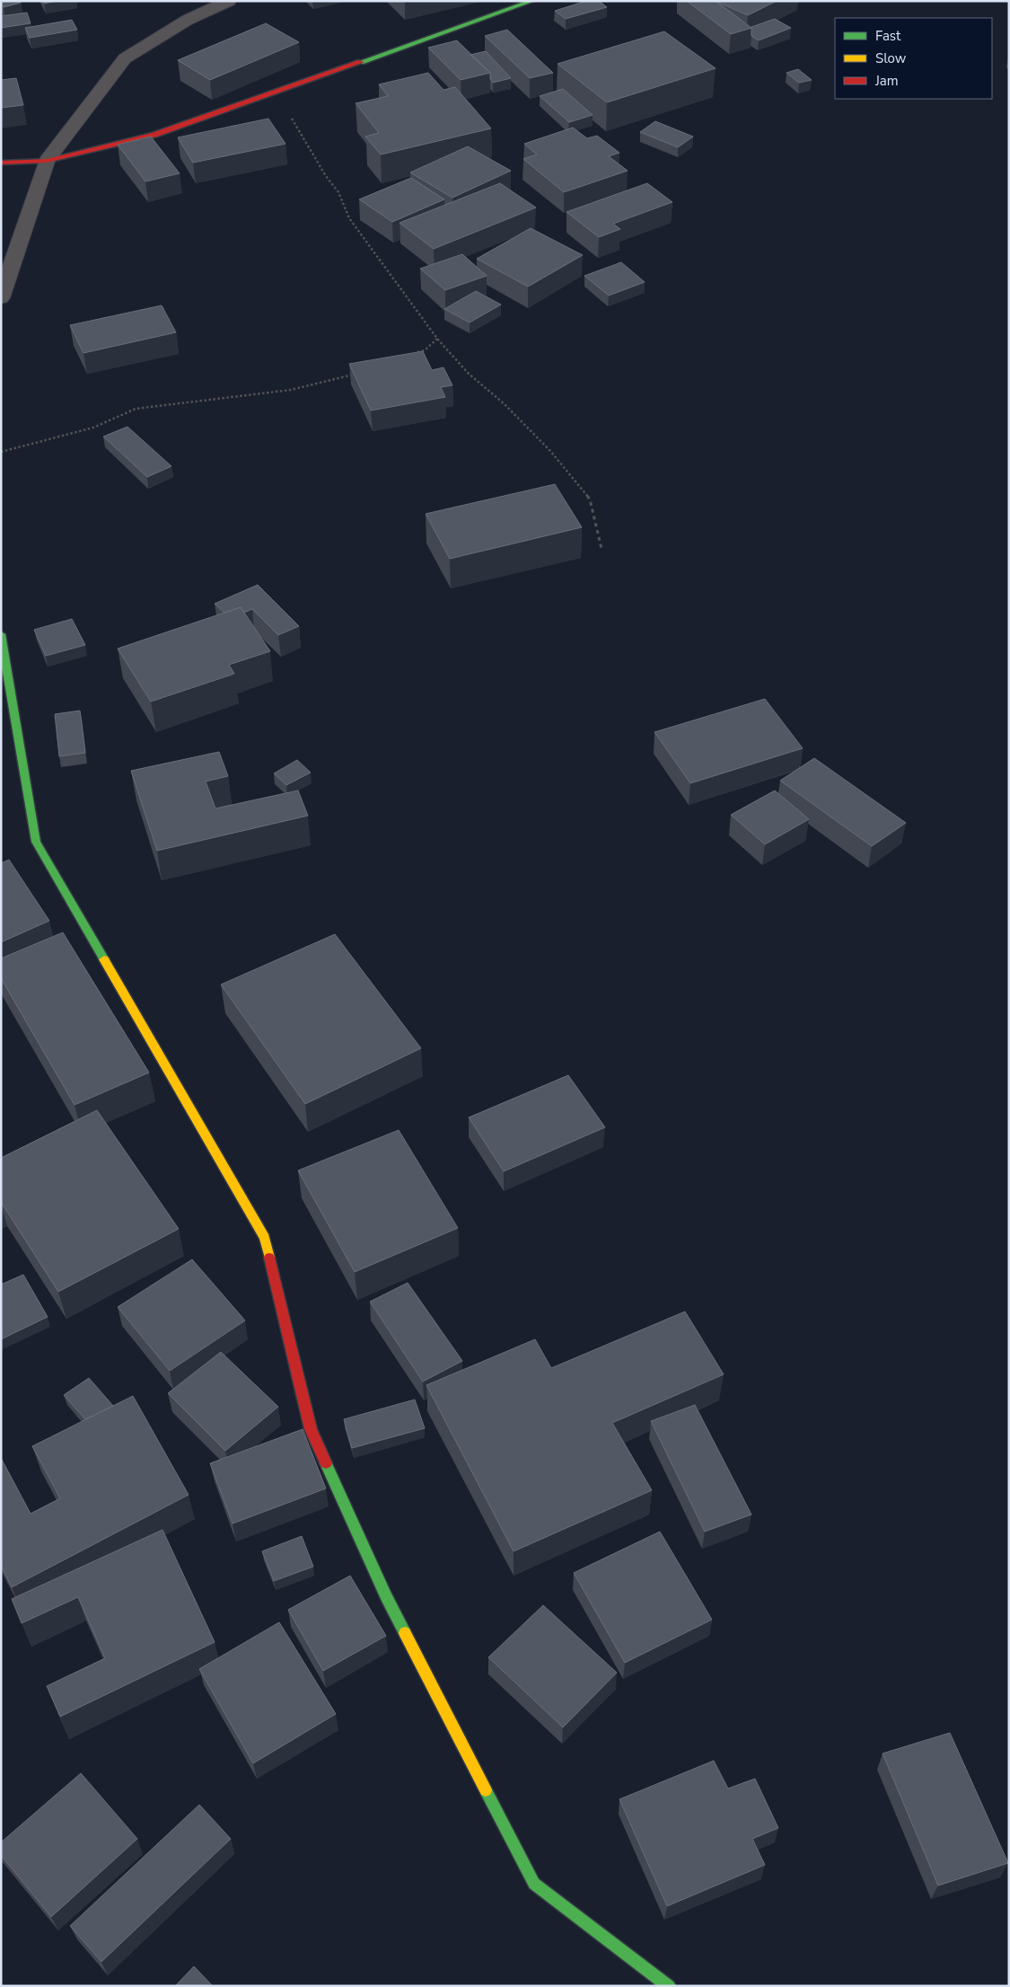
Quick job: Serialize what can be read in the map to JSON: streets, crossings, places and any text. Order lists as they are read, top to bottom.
{
  "legend": ["Fast", "Slow", "Jam"]
}
